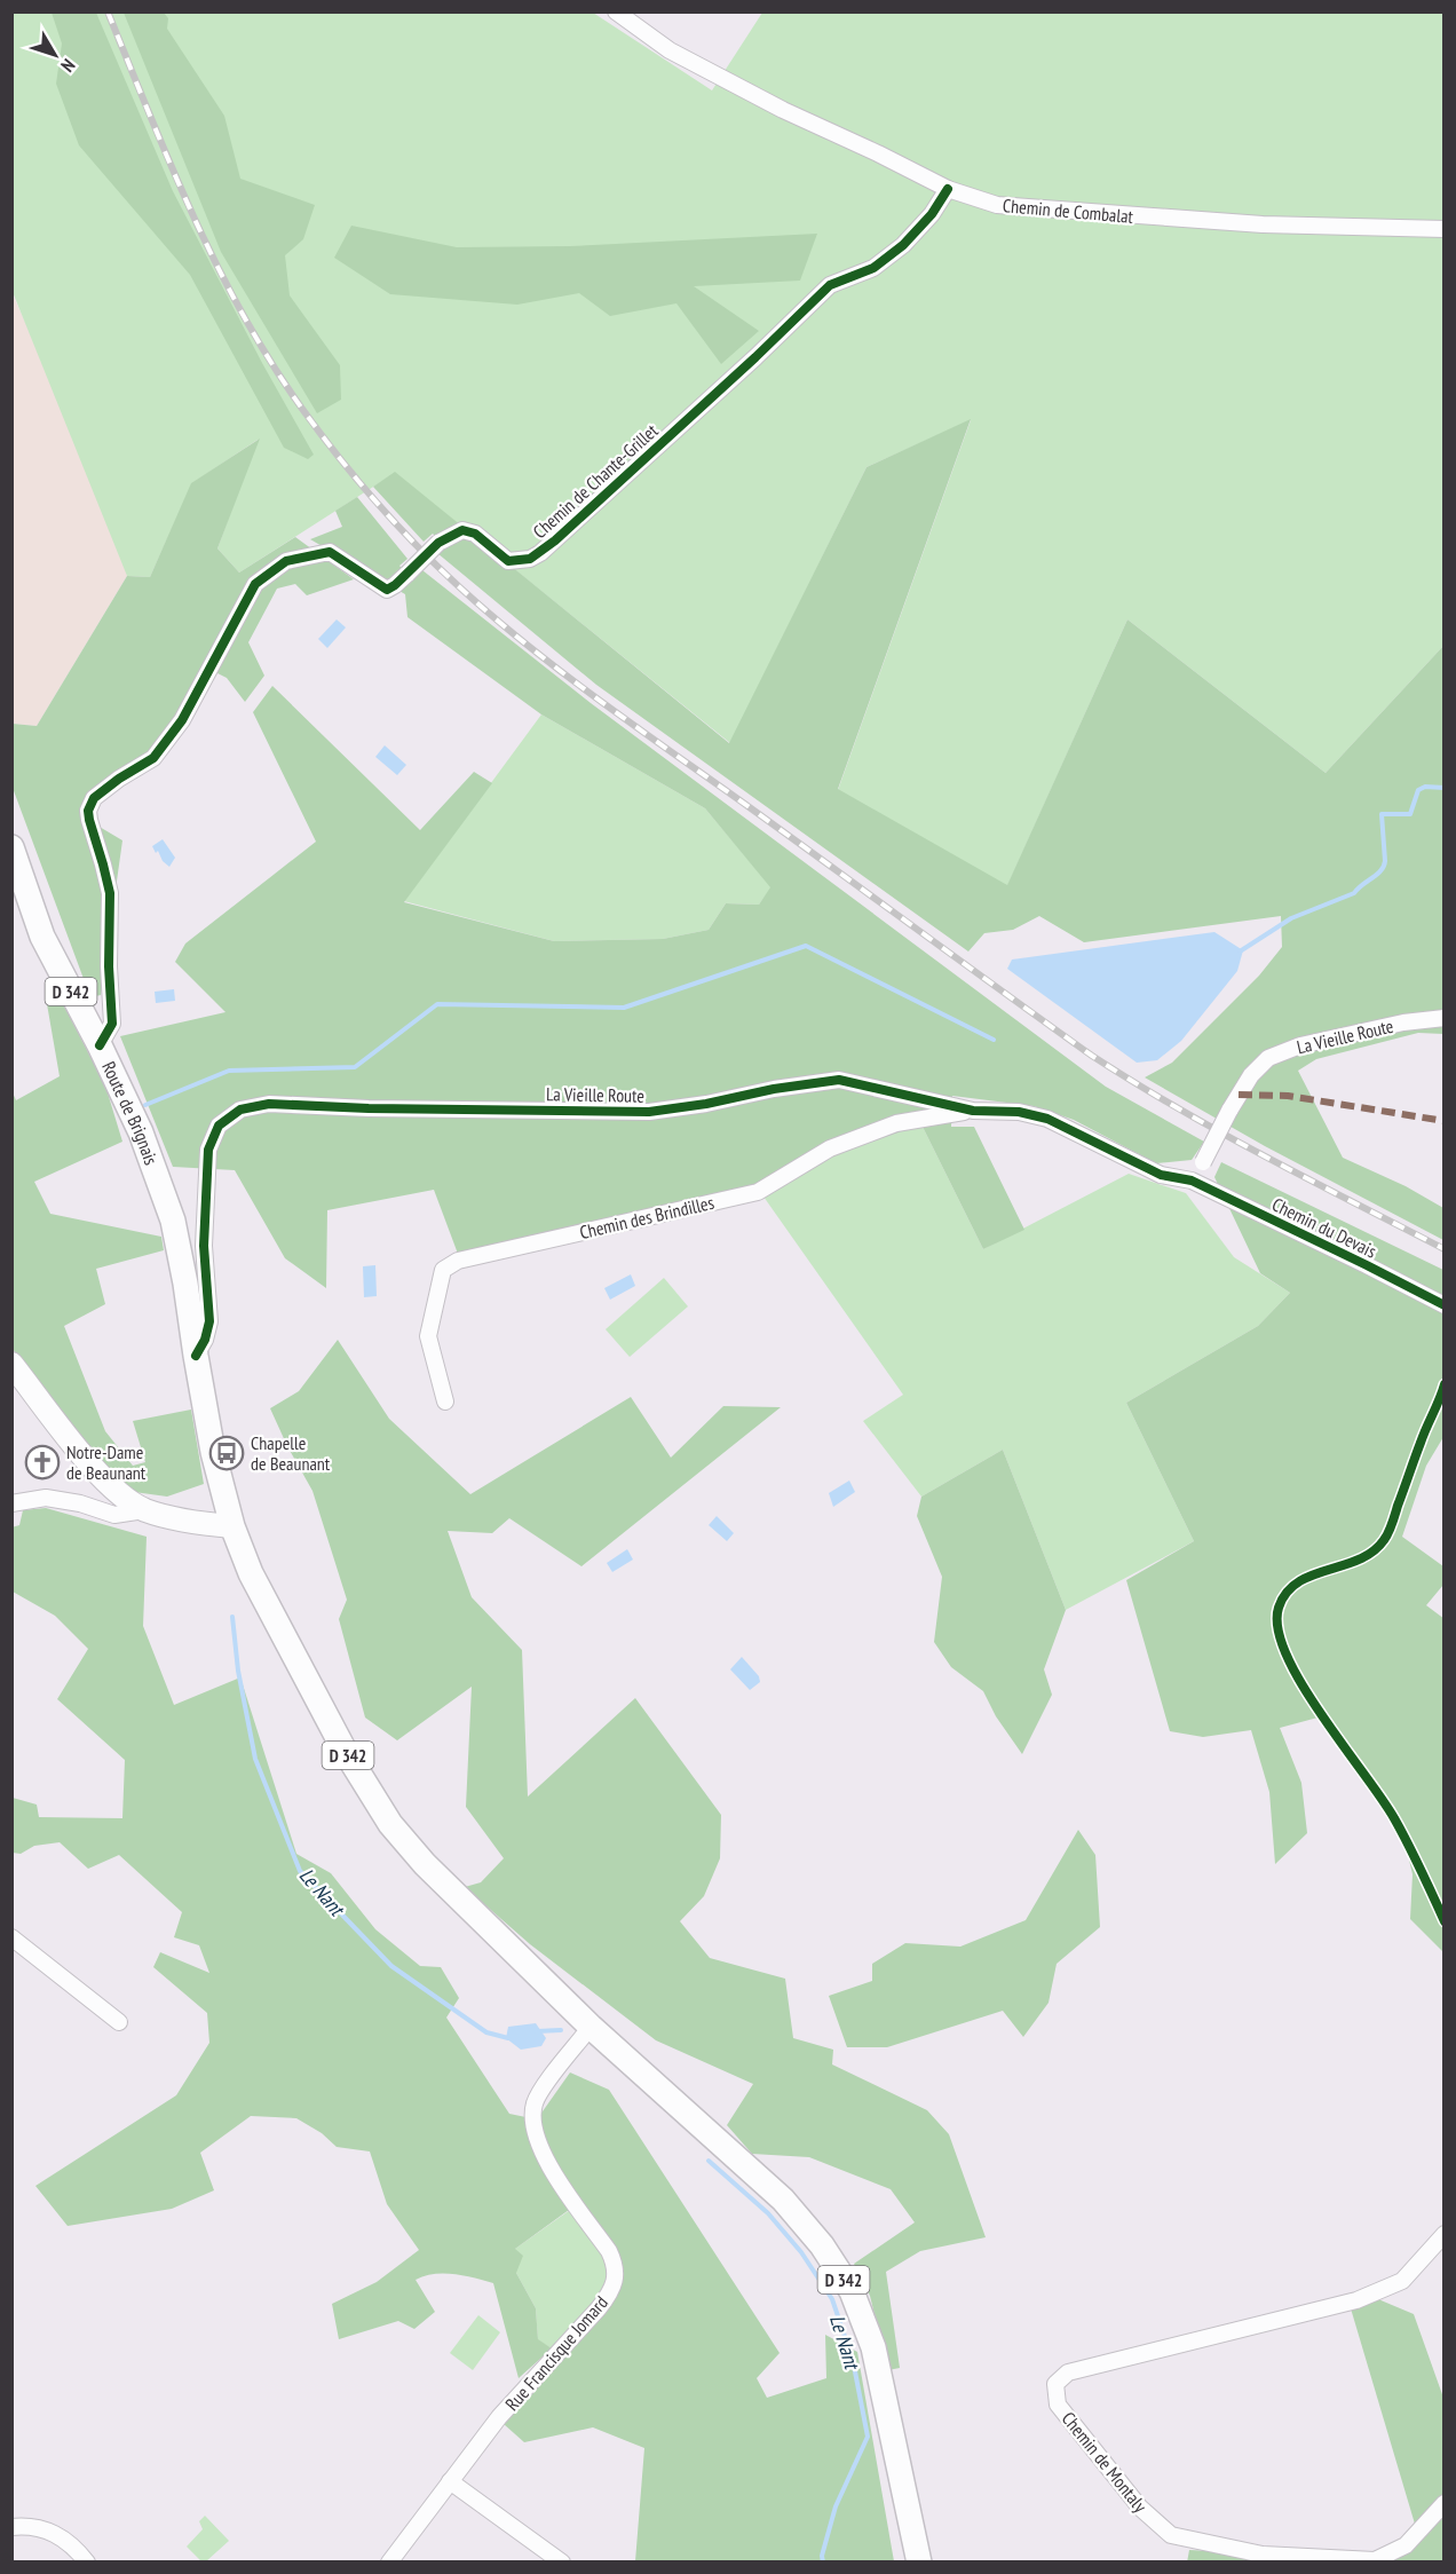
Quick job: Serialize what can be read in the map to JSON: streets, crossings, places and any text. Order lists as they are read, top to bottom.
{
  "streets": {
    "main road": ["D 342", "Route de Brignais"],
    "street": [
      "Chemin de Combalat",
      "Chemin de Chante-Grillet",
      "La Vieille Route",
      "Chemin des Brindilles",
      "Chemin du Devais",
      "Rue Francisque Jomard",
      "Chemin de Montaly"
    ]
  },
  "crossings": [
    ["Chemin de Combalat", "Chemin de Chante-Grillet"],
    ["Chemin de Chante-Grillet", "Route de Brignais"],
    ["D 342", "La Vieille Route"],
    ["D 342", "Route de Brignais"],
    ["D 342", "Rue Francisque Jomard"],
    ["La Vieille Route", "Route de Brignais"],
    ["La Vieille Route", "Chemin des Brindilles"],
    ["La Vieille Route", "Chemin du Devais"]
  ],
  "water": ["Le Nant"],
  "places": {
    "bus stop": ["Chapelle de Beaunant"],
    "church": ["Notre-Dame de Beaunant"]
  },
  "north": "bottom right"
}
